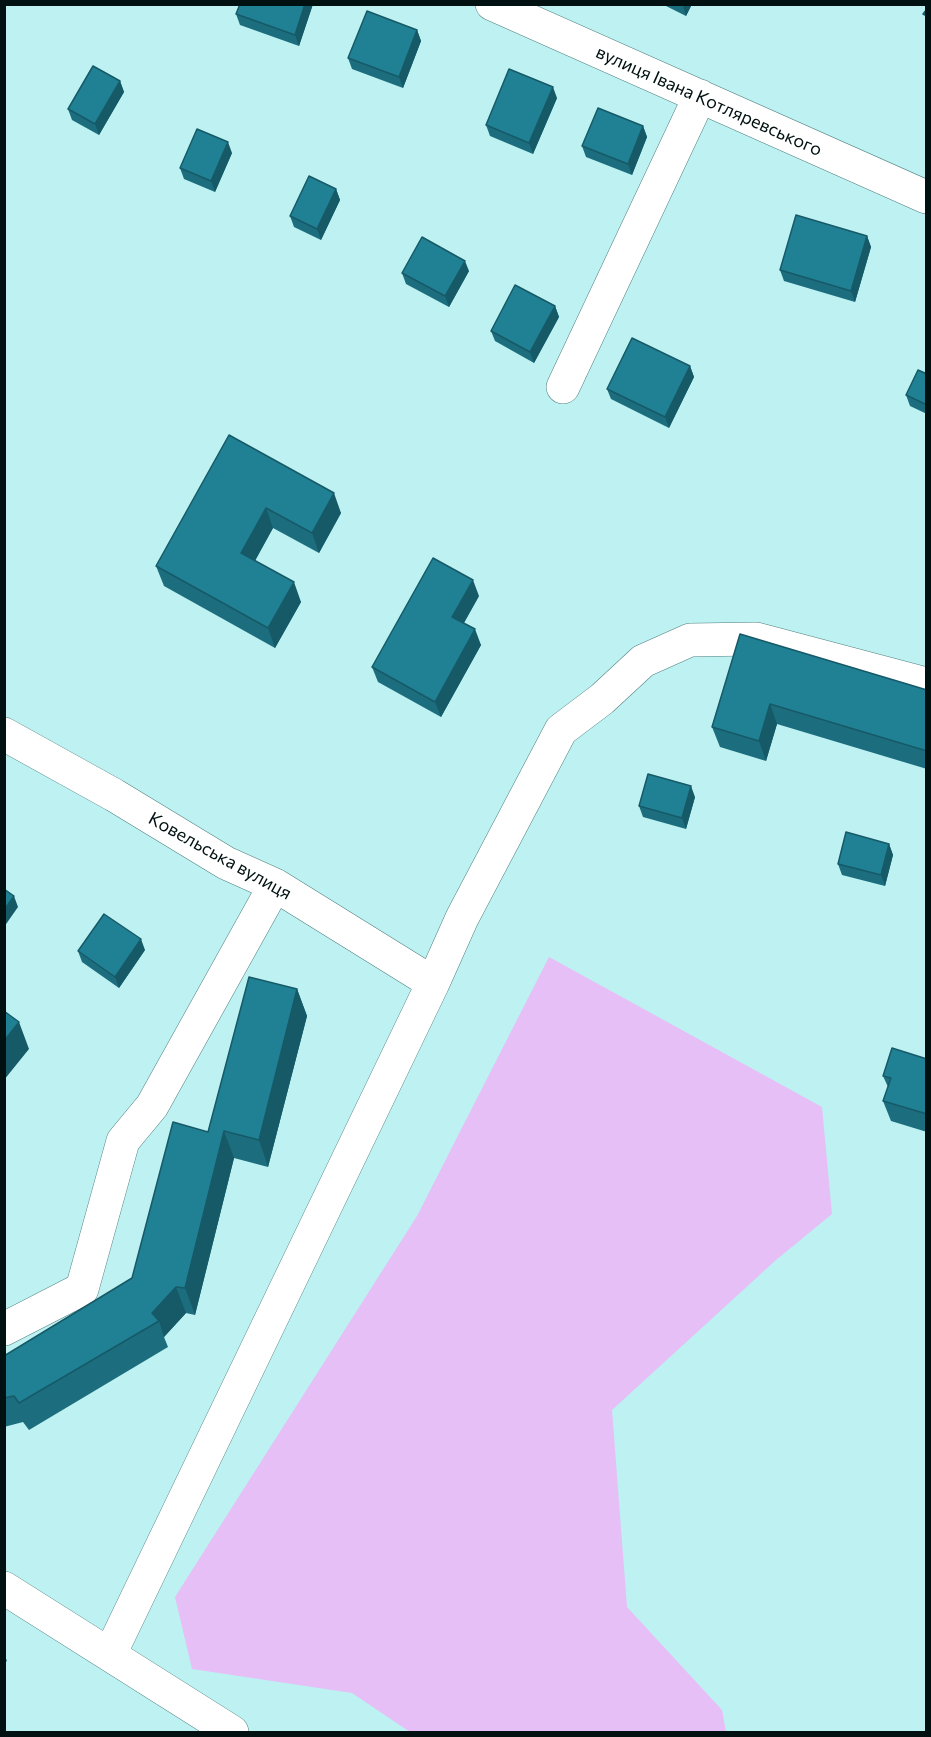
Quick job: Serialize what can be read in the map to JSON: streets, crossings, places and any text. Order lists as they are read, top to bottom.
{
  "streets": {
    "street": ["вулиця Івана Котляревського", "Ковельська вулиця"]
  }
}
